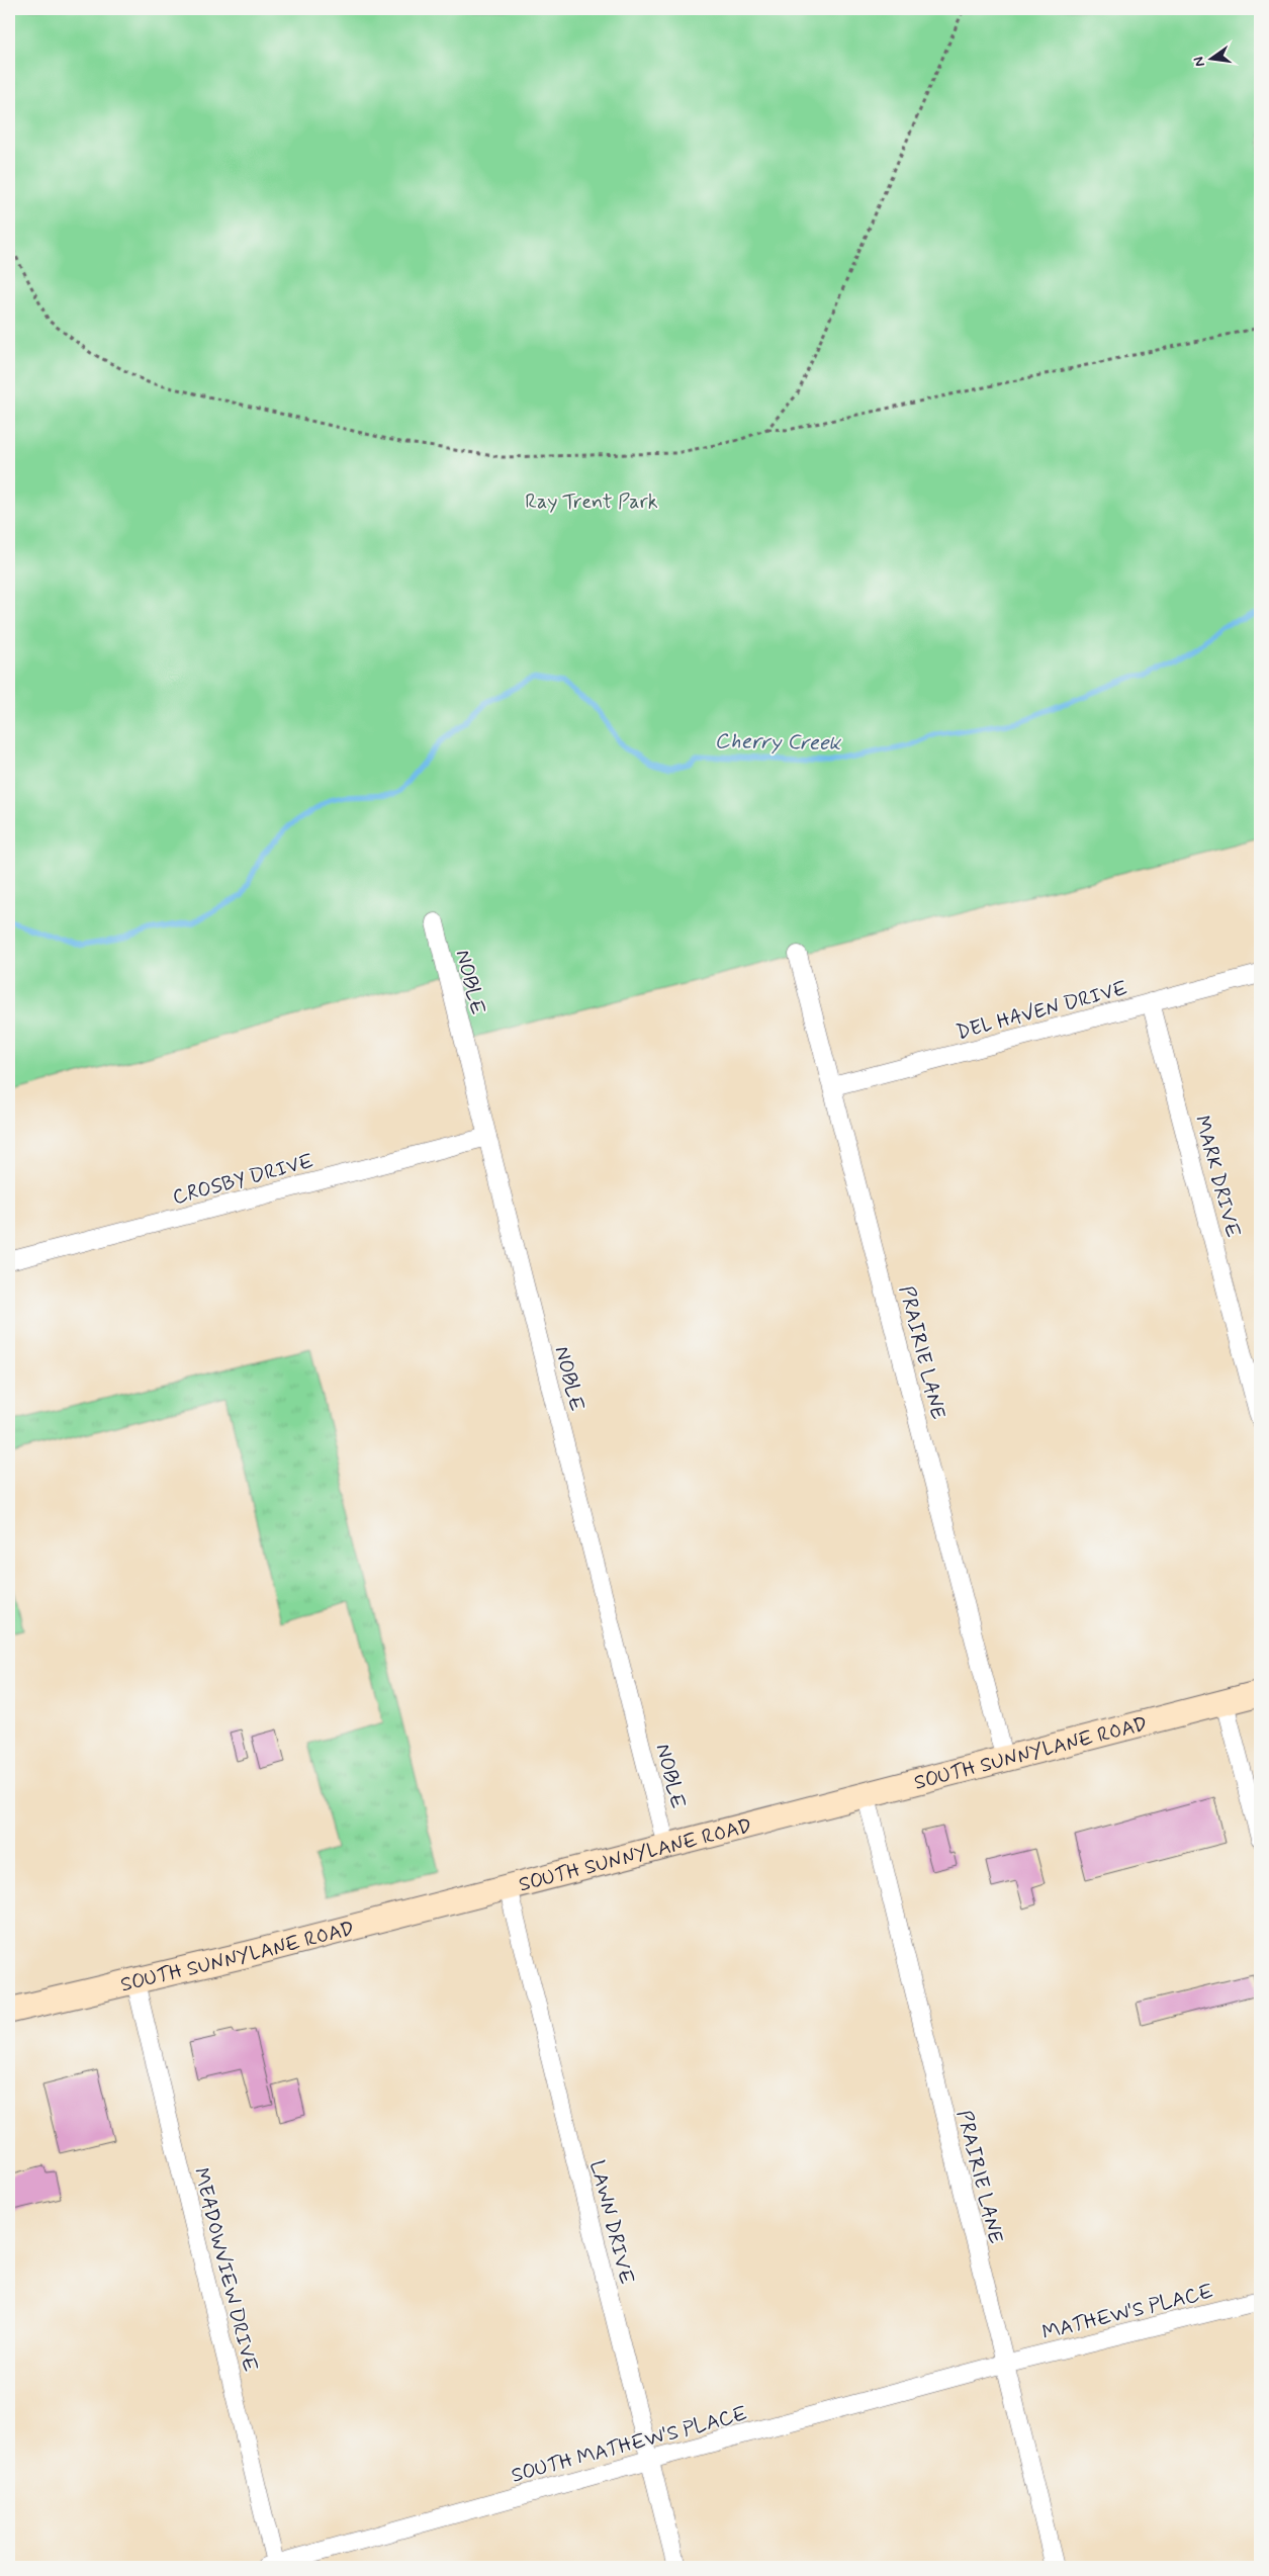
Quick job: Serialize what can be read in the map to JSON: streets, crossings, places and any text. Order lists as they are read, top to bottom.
{
  "streets": {
    "main road": ["SOUTH SUNNYLANE ROAD"],
    "street": [
      "NOBLE",
      "DEL HAVEN DRIVE",
      "MARK DRIVE",
      "CROSBY DRIVE",
      "PRAIRIE LANE",
      "LAWN DRIVE",
      "MEADOWVIEW DRIVE",
      "MATHEW'S PLACE",
      "SOUTH MATHEW'S PLACE"
    ]
  },
  "crossings": [
    ["NOBLE", "CROSBY DRIVE"],
    ["NOBLE", "SOUTH SUNNYLANE ROAD"],
    ["DEL HAVEN DRIVE", "MARK DRIVE"],
    ["DEL HAVEN DRIVE", "PRAIRIE LANE"],
    ["PRAIRIE LANE", "SOUTH SUNNYLANE ROAD"],
    ["PRAIRIE LANE", "MATHEW'S PLACE"],
    ["PRAIRIE LANE", "SOUTH MATHEW'S PLACE"],
    ["SOUTH SUNNYLANE ROAD", "LAWN DRIVE"],
    ["SOUTH SUNNYLANE ROAD", "MEADOWVIEW DRIVE"],
    ["LAWN DRIVE", "SOUTH MATHEW'S PLACE"],
    ["MEADOWVIEW DRIVE", "SOUTH MATHEW'S PLACE"],
    ["MATHEW'S PLACE", "SOUTH MATHEW'S PLACE"]
  ],
  "water": ["Cherry Creek"],
  "parks": ["Ray Trent Park"],
  "north": "left"
}
